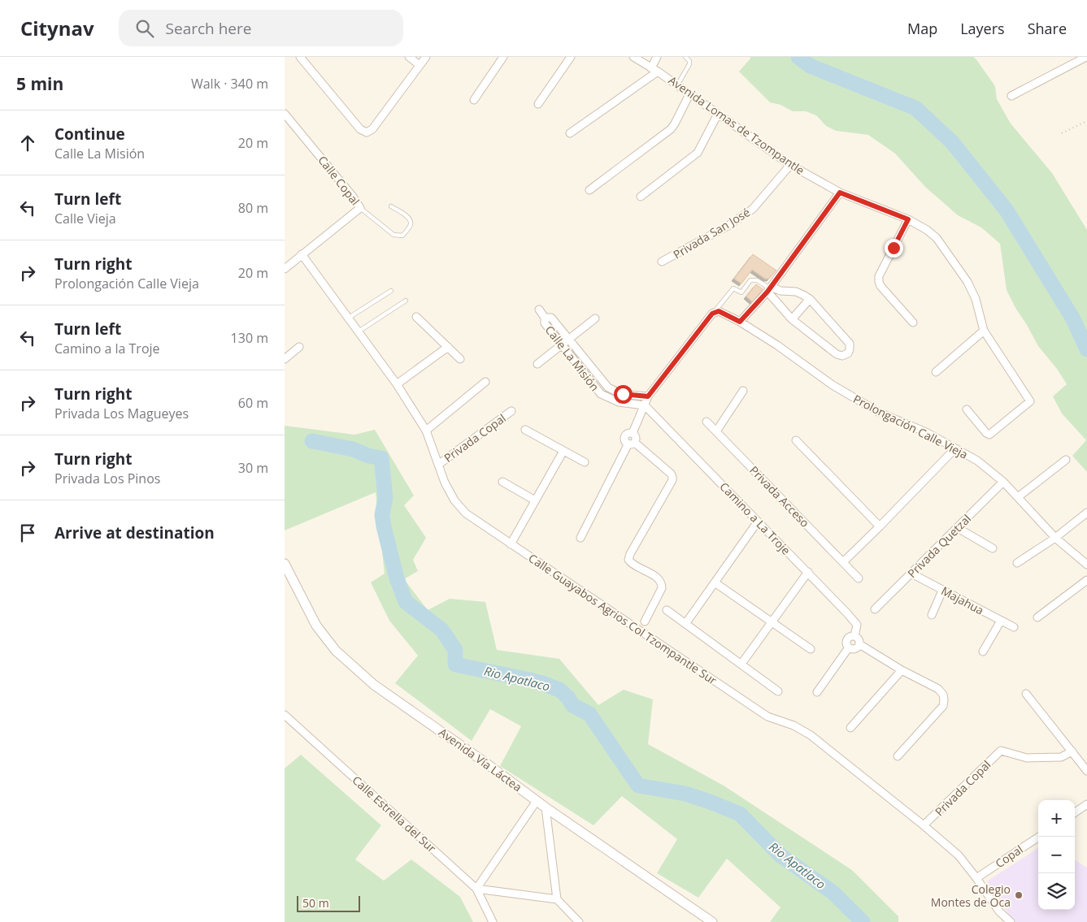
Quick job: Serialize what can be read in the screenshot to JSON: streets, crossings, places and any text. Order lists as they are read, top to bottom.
{
  "streets": {
    "street": [
      "Avenida Lomas de Tzompantle",
      "Calle Copal",
      "Privada San José",
      "Calle La Misión",
      "Prolongación Calle Vieja",
      "Privada Copal",
      "Privada Acceso",
      "Camino a La Troje",
      "Privada Quetzal",
      "Majahua",
      "Calle Guayabos Agrios Col Tzompantle Sur",
      "Avenida Vía Láctea",
      "Calle Estrella del Sur",
      "Copal"
    ]
  },
  "crossings": [
    ["Avenida Lomas de Tzompantle", "Privada San José"],
    ["Calle Copal", "Calle Guayabos Agrios Col Tzompantle Sur"],
    ["Calle La Misión", "Camino a La Troje"],
    ["Prolongación Calle Vieja", "Privada Quetzal"],
    ["Privada Copal", "Calle Guayabos Agrios Col Tzompantle Sur"],
    ["Privada Quetzal", "Majahua"],
    ["Calle Guayabos Agrios Col Tzompantle Sur", "Copal"]
  ],
  "water": ["Rio Apatlaco"],
  "places": ["Colegio Montes de Oca"],
  "scale_bar": "50 m",
  "page": {
    "header": "Citynav",
    "search": "Search here",
    "nav": ["Map", "Layers", "Share"],
    "heading": ["5 min", "Walk · 340 m"],
    "list": [
      ["Continue", "Calle La Misión", "20 m"],
      ["Turn left", "Calle Vieja", "80 m"],
      ["Turn right", "Prolongación Calle Vieja", "20 m"],
      ["Turn left", "Camino a la Troje", "130 m"],
      ["Turn right", "Privada Los Magueyes", "60 m"],
      ["Turn right", "Privada Los Pinos", "30 m"],
      "Arrive at destination"
    ],
    "map_buttons": ["+", "−"],
    "scale": "50 m"
  }
}
